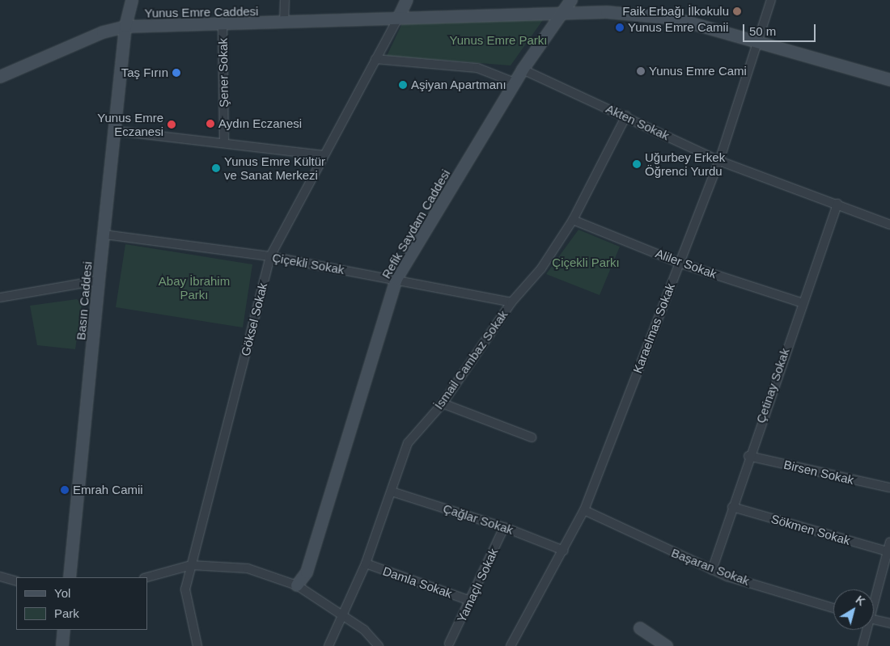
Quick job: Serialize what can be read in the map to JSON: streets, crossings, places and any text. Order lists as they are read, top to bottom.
{
  "streets": {
    "street": [
      "Yunus Emre Caddesi",
      "Şener Sokak",
      "Akten Sokak",
      "Refik Saydam Caddesi",
      "Çiçekli Sokak",
      "Aliler Sokak",
      "Basın Caddesi",
      "Göksel Sokak",
      "Karaelmas Sokak",
      "İsmail Cambaz Sokak",
      "Çetinay Sokak",
      "Birsen Sokak",
      "Çağlar Sokak",
      "Sökmen Sokak",
      "Başaran Sokak",
      "Damla Sokak",
      "Yamaçlı Sokak"
    ]
  },
  "crossings": [
    ["Yunus Emre Caddesi", "Şener Sokak"],
    ["Yunus Emre Caddesi", "Refik Saydam Caddesi"],
    ["Yunus Emre Caddesi", "Basın Caddesi"],
    ["Yunus Emre Caddesi", "Göksel Sokak"],
    ["Yunus Emre Caddesi", "Karaelmas Sokak"],
    ["Akten Sokak", "Refik Saydam Caddesi"],
    ["Akten Sokak", "Karaelmas Sokak"],
    ["Akten Sokak", "İsmail Cambaz Sokak"],
    ["Akten Sokak", "Çetinay Sokak"],
    ["Refik Saydam Caddesi", "Çiçekli Sokak"],
    ["Çiçekli Sokak", "Basın Caddesi"],
    ["Çiçekli Sokak", "Göksel Sokak"],
    ["Çiçekli Sokak", "İsmail Cambaz Sokak"],
    ["Aliler Sokak", "Karaelmas Sokak"],
    ["Aliler Sokak", "İsmail Cambaz Sokak"],
    ["Aliler Sokak", "Çetinay Sokak"],
    ["Karaelmas Sokak", "Çağlar Sokak"],
    ["Karaelmas Sokak", "Başaran Sokak"],
    ["İsmail Cambaz Sokak", "Çağlar Sokak"],
    ["İsmail Cambaz Sokak", "Damla Sokak"],
    ["Çetinay Sokak", "Birsen Sokak"],
    ["Çetinay Sokak", "Sökmen Sokak"],
    ["Çetinay Sokak", "Başaran Sokak"],
    ["Çağlar Sokak", "Yamaçlı Sokak"],
    ["Damla Sokak", "Yamaçlı Sokak"]
  ],
  "parks": ["Yunus Emre Parkı", "Çiçekli Parkı", "Abay İbrahim Parkı"],
  "places": [
    "Faik Erbağı İlkokulu",
    "Yunus Emre Camii",
    "Yunus Emre Cami",
    "Taş Fırın",
    "Aşiyan Apartmanı",
    "Aydın Eczanesi",
    "Yunus Emre Eczanesi",
    "Uğurbey Erkek Öğrenci Yurdu",
    "Yunus Emre Kültür ve Sanat Merkezi",
    "Emrah Camii"
  ],
  "legend": ["Yol", "Park"],
  "scale_bar": "50 m",
  "north": "top right"
}
